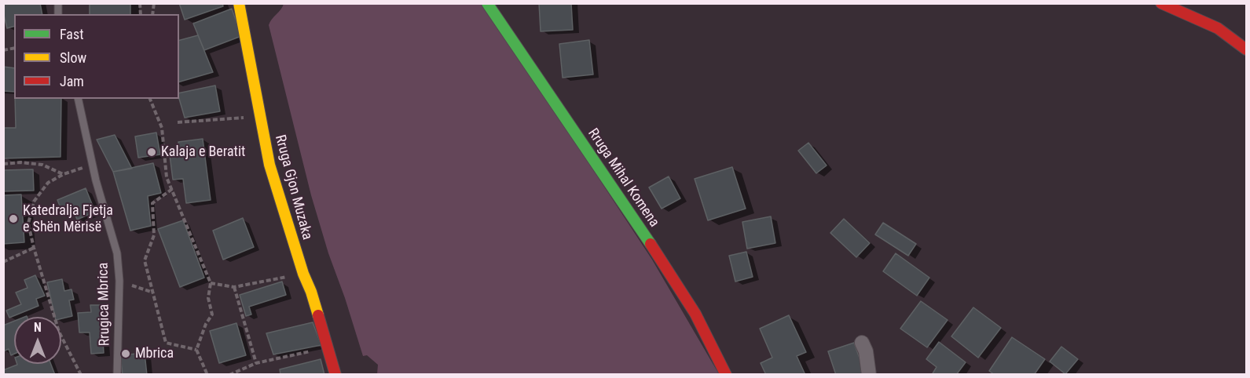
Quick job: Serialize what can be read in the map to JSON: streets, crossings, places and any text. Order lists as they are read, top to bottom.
{
  "streets": {
    "street": ["Rruga Mihal Komena", "Rruga Gjon Muzaka"],
    "lane": ["Rrugica Mbrica"]
  },
  "places": ["Kalaja e Beratit", "Katedralja Fjetja e Shën Mërisë", "Mbrica"],
  "legend": ["Fast", "Slow", "Jam"],
  "north": "top"
}
